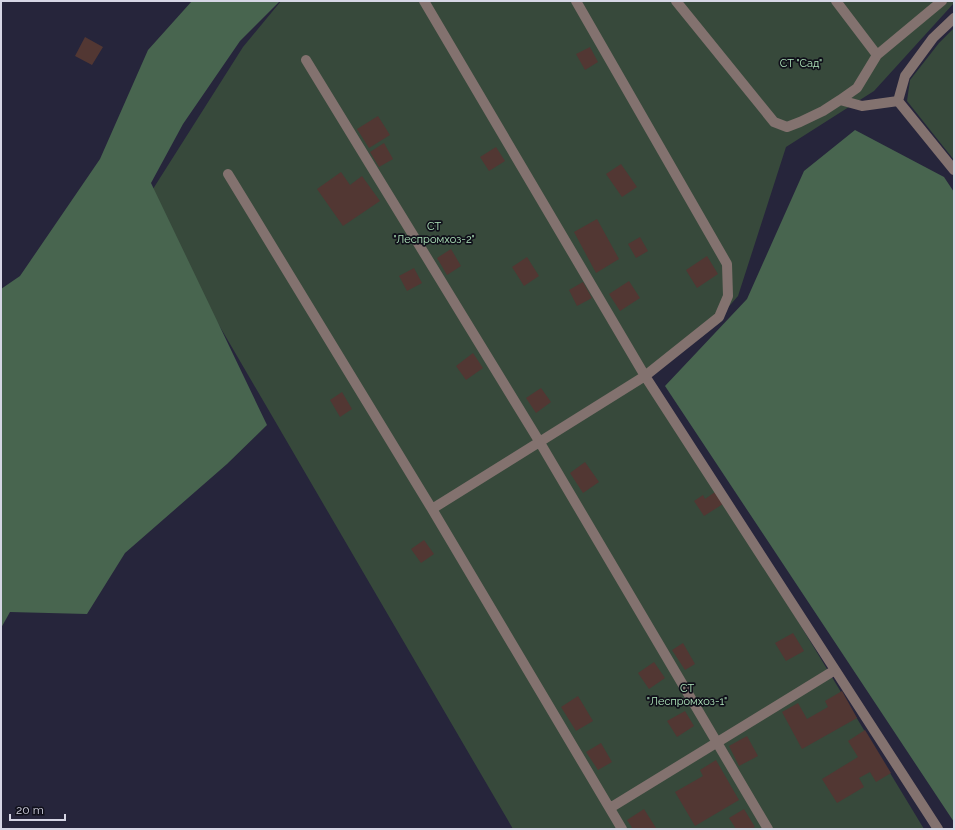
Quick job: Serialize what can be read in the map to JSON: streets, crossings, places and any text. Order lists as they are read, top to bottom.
{
  "parks": ["СТ \"Сад\"", "СТ \"Леспромхоз-2\"", "СТ \"Леспромхоз-1\""],
  "scale_bar": "20 m"
}
